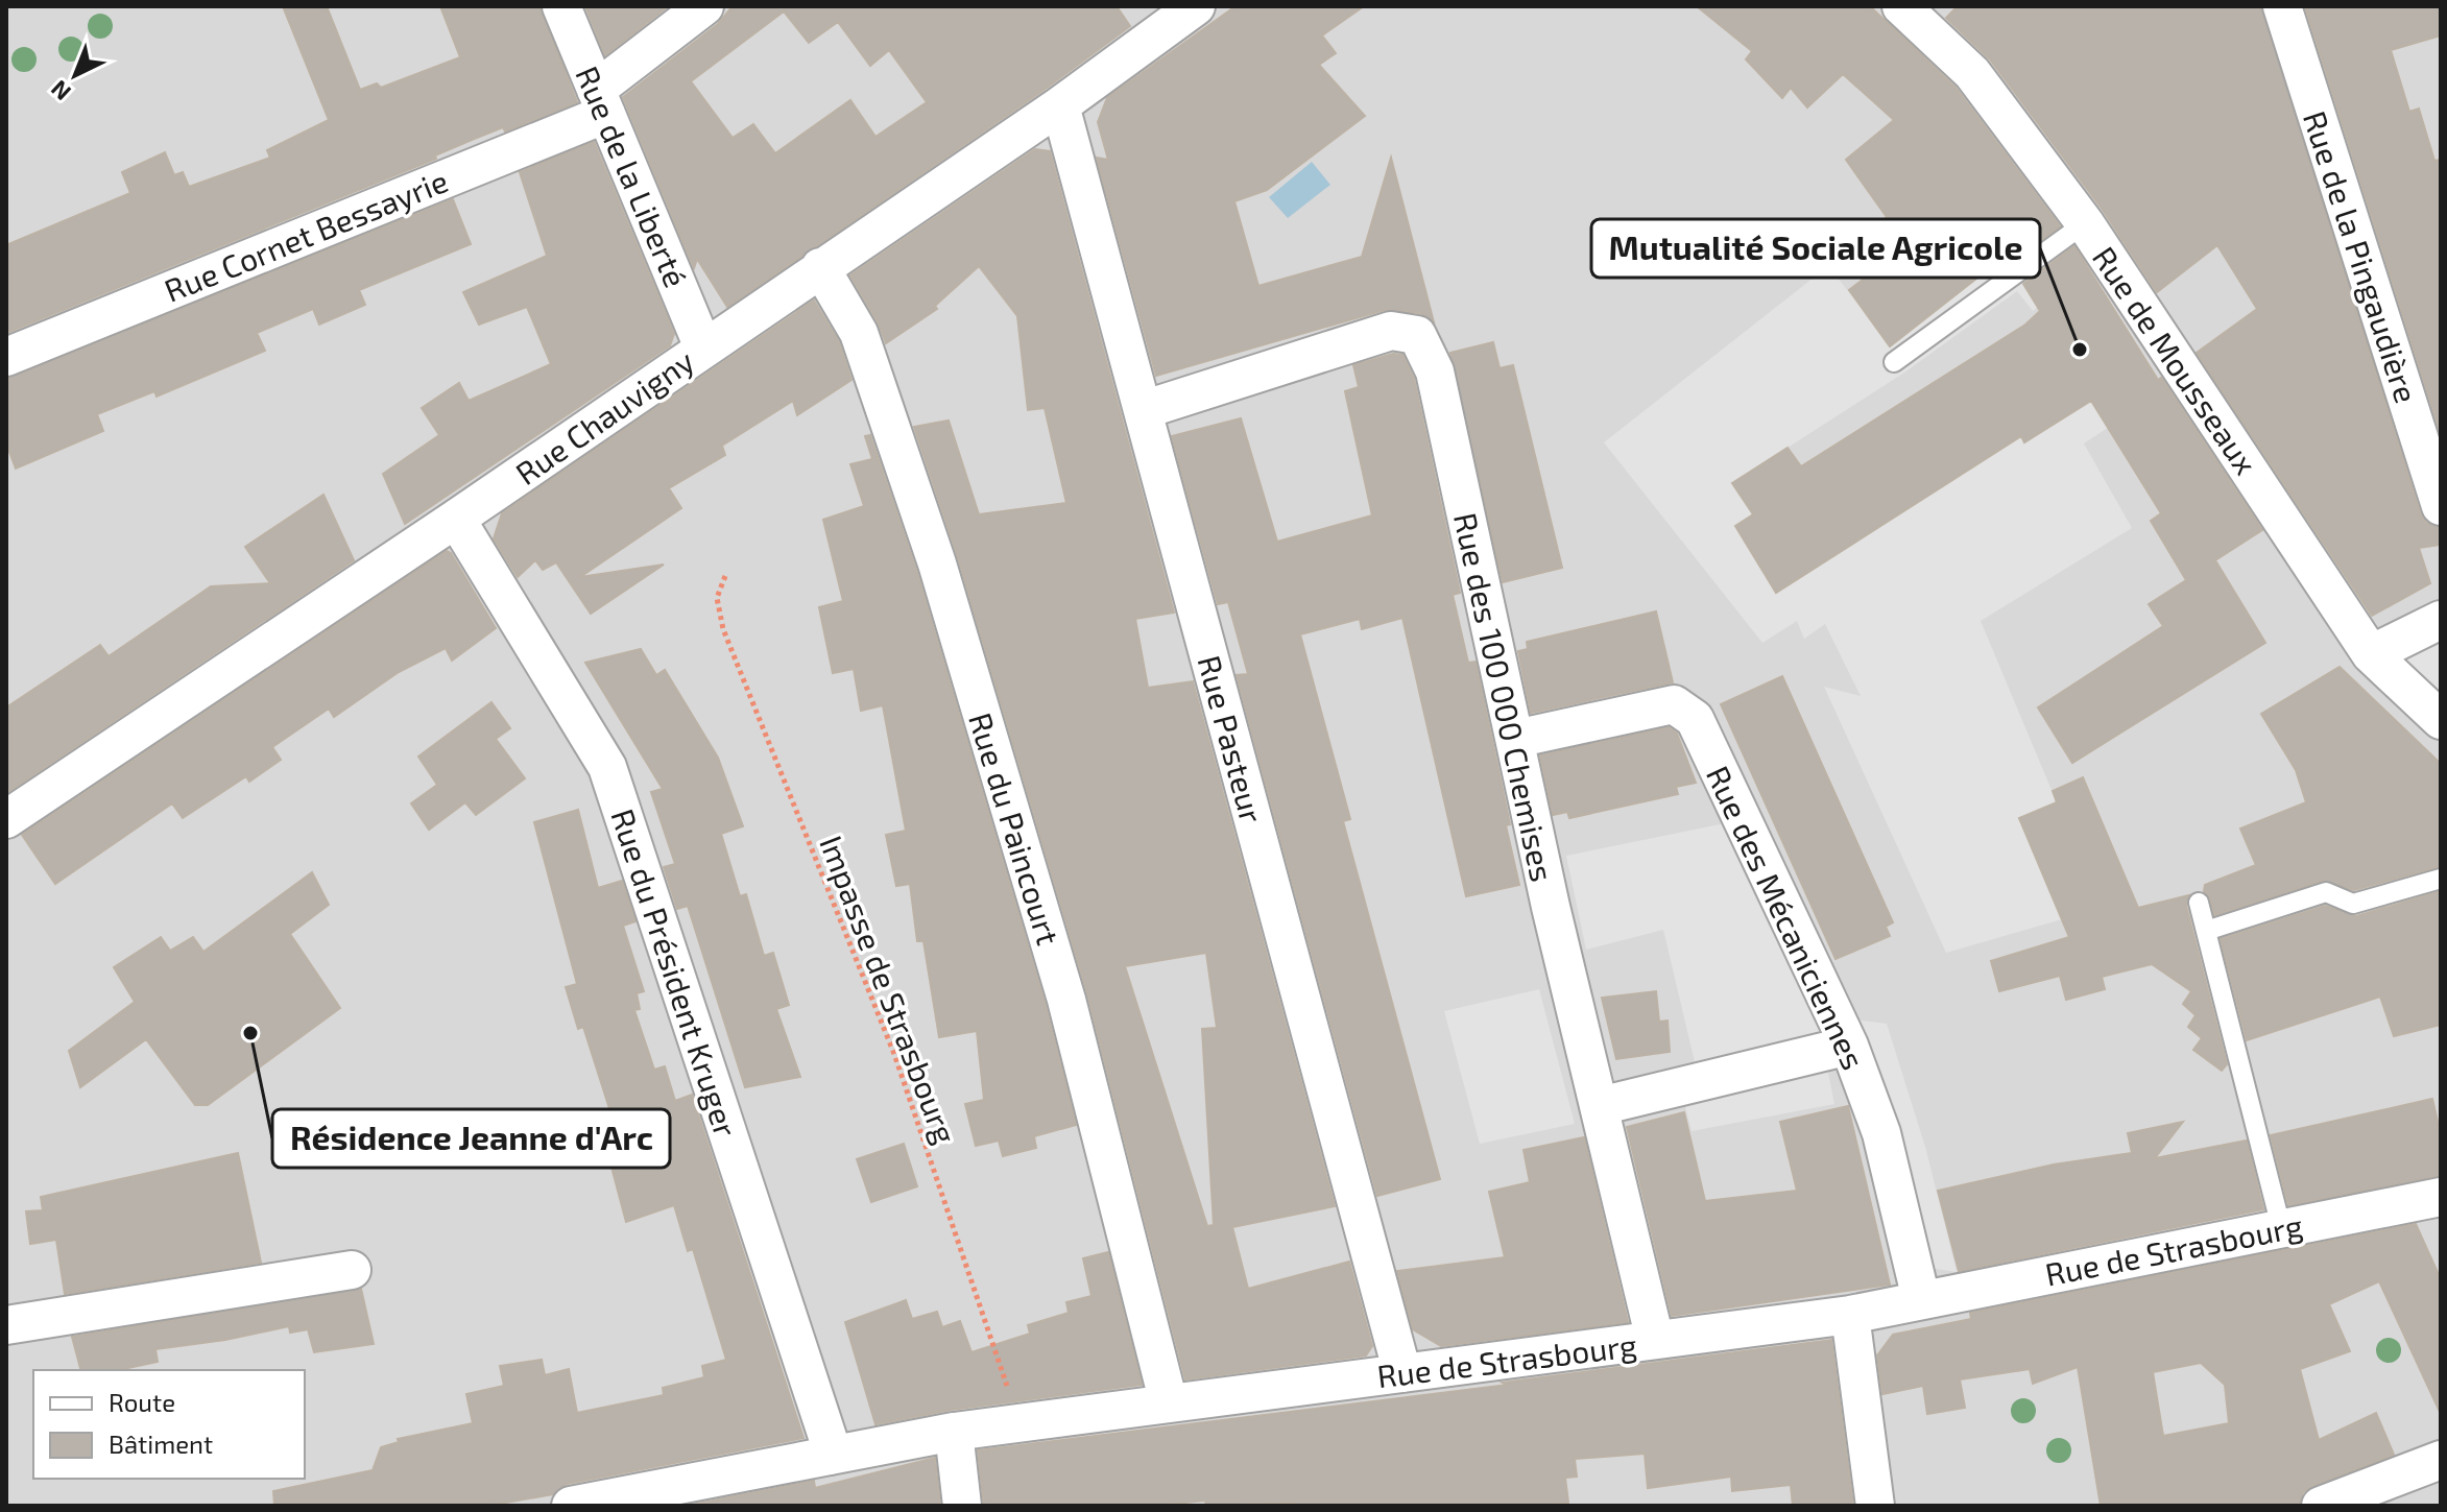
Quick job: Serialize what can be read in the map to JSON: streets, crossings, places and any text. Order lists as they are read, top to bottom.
{
  "streets": {
    "street": [
      "Rue de la Liberté",
      "Rue Cornet Bessayrie",
      "Rue de la Pingaudière",
      "Rue de Mousseaux",
      "Rue Chauvigny",
      "Rue des 100 000 Chemises",
      "Rue Pasteur",
      "Rue du Paincourt",
      "Rue des Mécaniciennes",
      "Rue du Président Kruger",
      "Rue de Strasbourg"
    ],
    "path": ["Impasse de Strasbourg"]
  },
  "crossings": [
    ["Rue de la Liberté", "Rue Cornet Bessayrie"],
    ["Rue de la Liberté", "Rue Chauvigny"],
    ["Rue Chauvigny", "Rue Pasteur"],
    ["Rue Chauvigny", "Rue du Paincourt"],
    ["Rue Chauvigny", "Rue du Président Kruger"],
    ["Rue des 100 000 Chemises", "Rue Pasteur"],
    ["Rue des 100 000 Chemises", "Rue des Mécaniciennes"],
    ["Rue des 100 000 Chemises", "Rue de Strasbourg"],
    ["Rue Pasteur", "Rue de Strasbourg"],
    ["Rue du Paincourt", "Rue de Strasbourg"],
    ["Rue des Mécaniciennes", "Rue de Strasbourg"],
    ["Rue du Président Kruger", "Rue de Strasbourg"],
    ["Impasse de Strasbourg", "Rue de Strasbourg"]
  ],
  "places": ["Mutualité Sociale Agricole", "Résidence Jeanne d'Arc"],
  "legend": ["Route", "Bâtiment"],
  "north": "bottom left"
}
